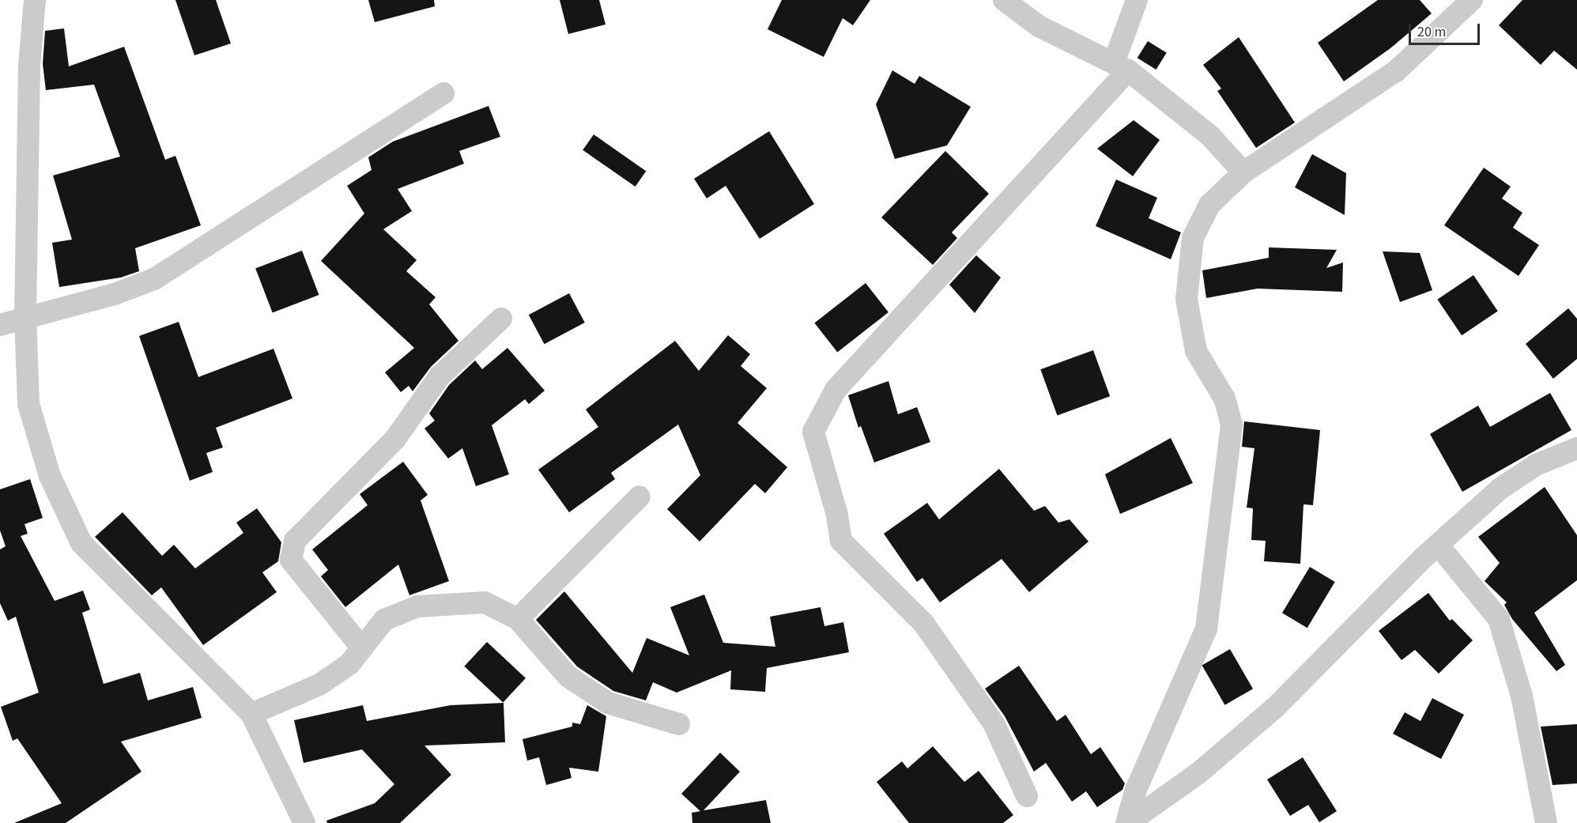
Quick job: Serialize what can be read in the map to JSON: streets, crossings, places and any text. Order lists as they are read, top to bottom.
{
  "scale_bar": "20 m"
}
